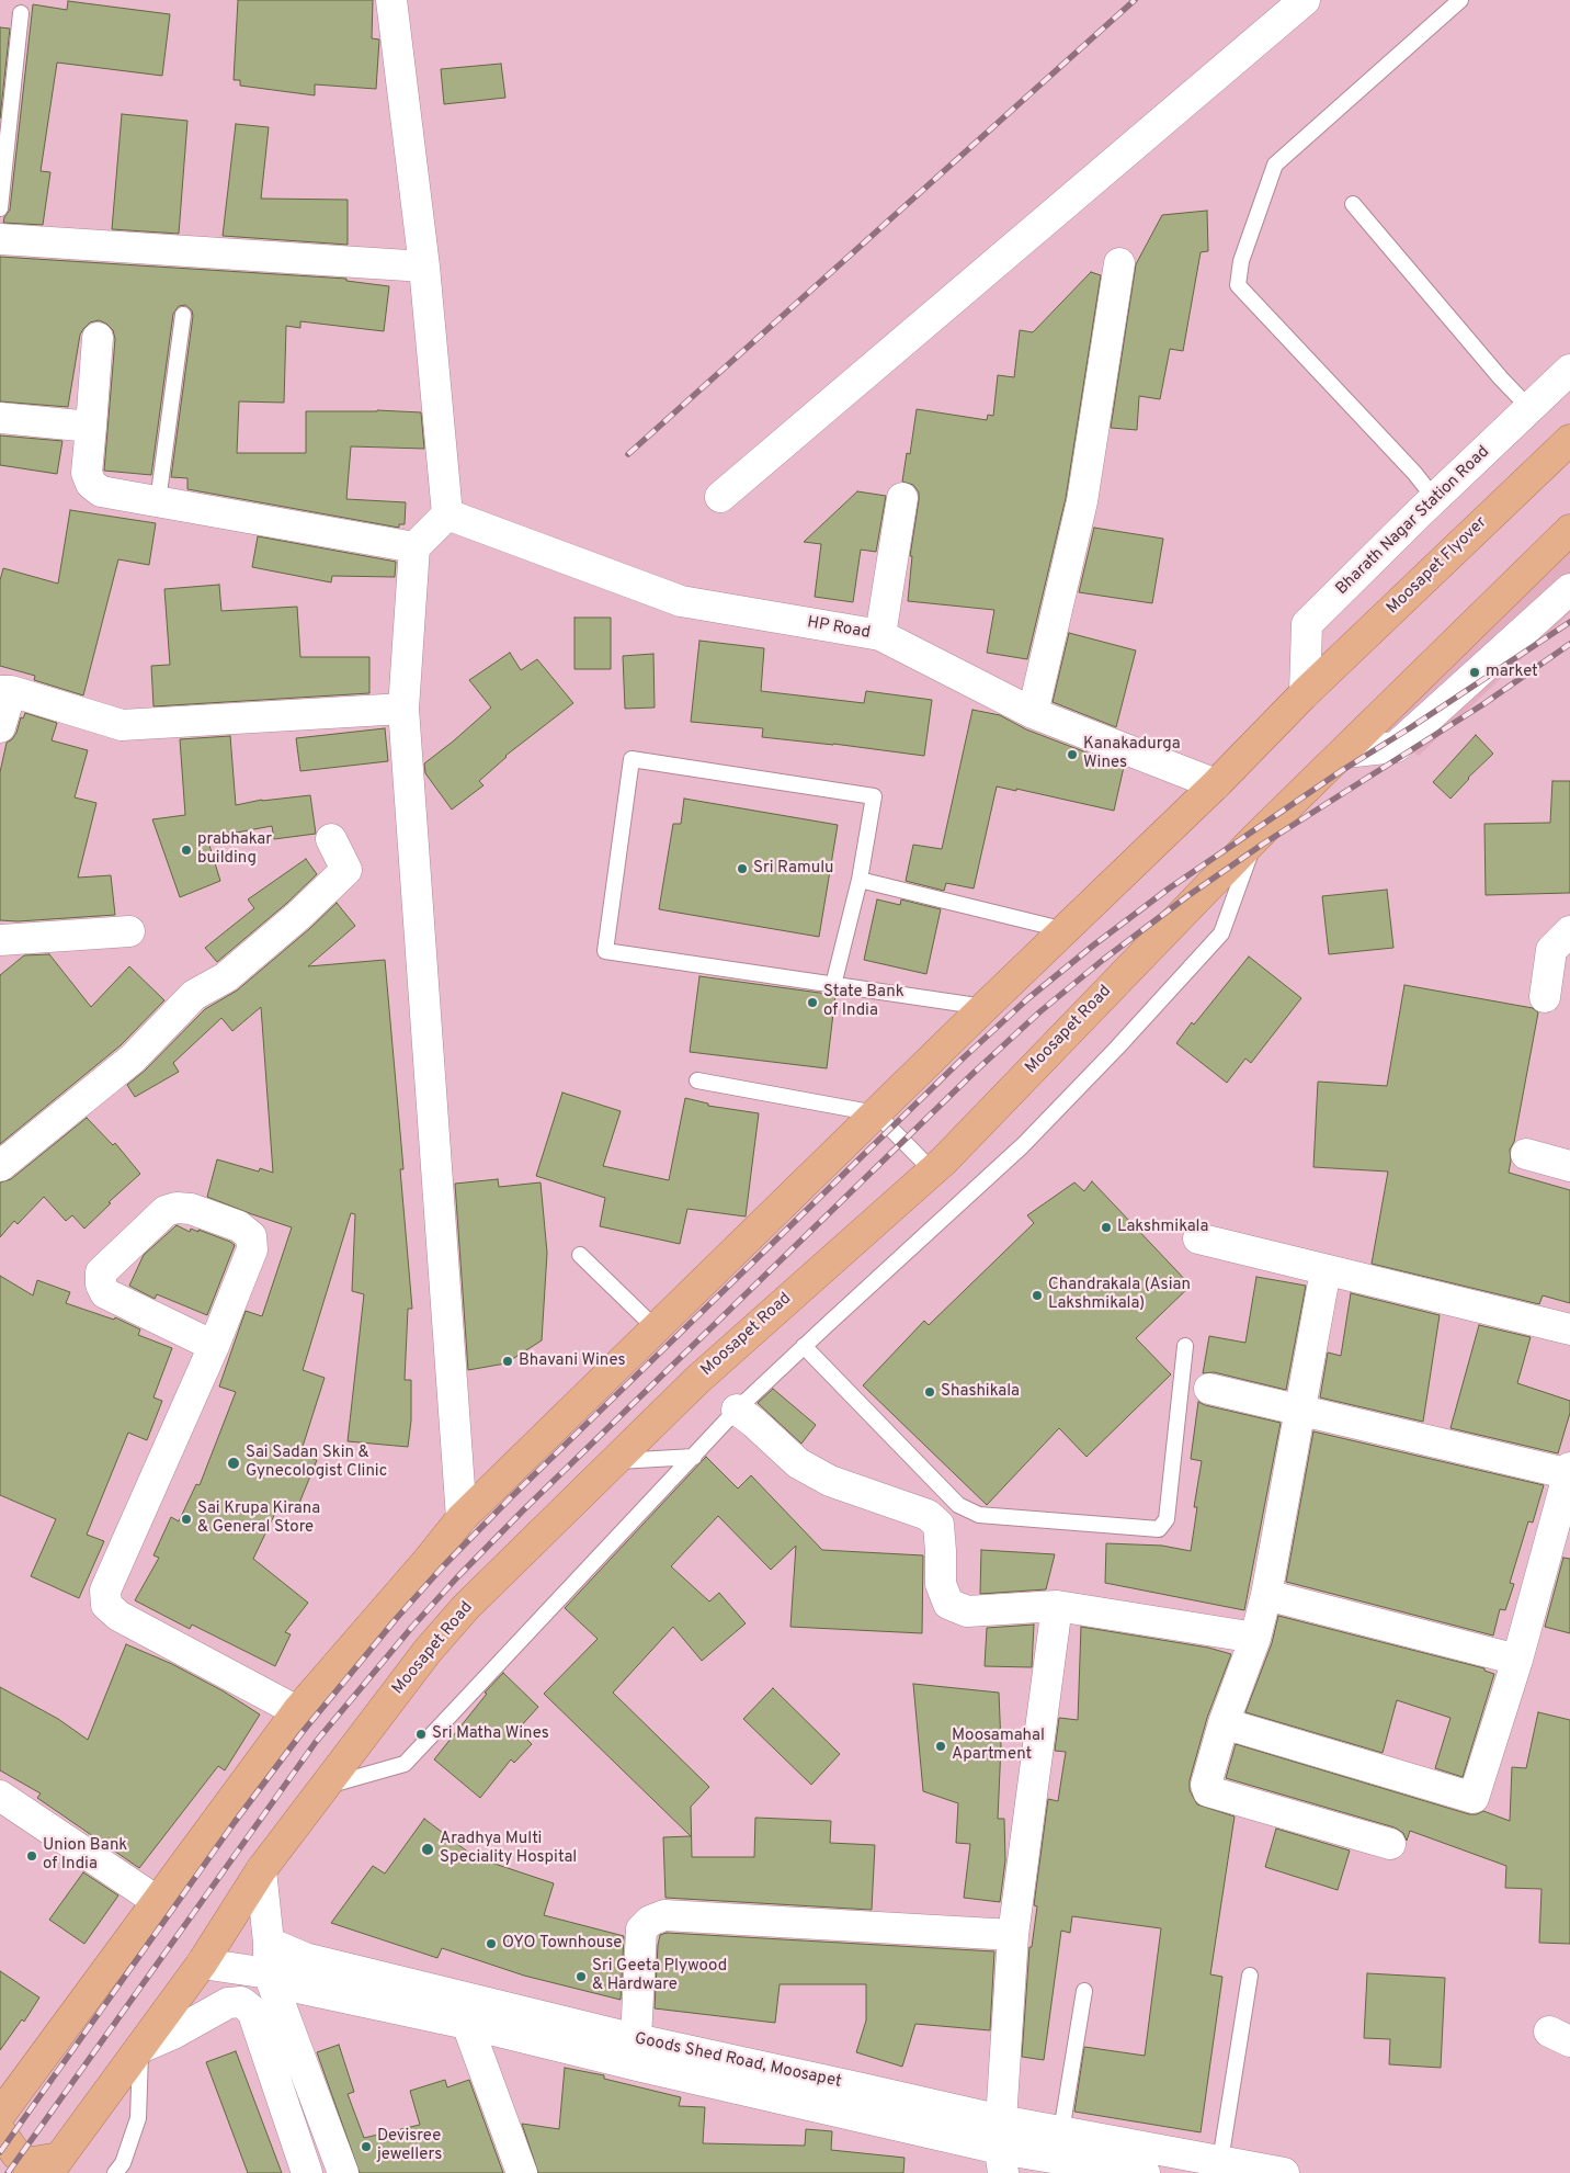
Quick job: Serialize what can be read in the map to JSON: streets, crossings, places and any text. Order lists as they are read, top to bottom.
{
  "streets": {
    "highway": ["Moosapet Flyover", "Moosapet Road"],
    "street": ["Bharath Nagar Station Road", "HP Road", "Goods Shed Road, Moosapet"]
  },
  "crossings": [
    ["Bharath Nagar Station Road", "Moosapet Flyover"],
    ["Moosapet Road", "Goods Shed Road, Moosapet"]
  ],
  "places": [
    "market",
    "Kanakadurga Wines",
    "prabhakar building",
    "Sri Ramulu",
    "State Bank of India",
    "Lakshmikala",
    "Chandrakala (Asian Lakshmikala)",
    "Bhavani Wines",
    "Shashikala",
    "Sai Sadan Skin & Gynecologist Clinic",
    "Sai Krupa Kirana & General Store",
    "Sri Matha Wines",
    "Moosamahal Apartment",
    "Aradhya Multi Speciality Hospital",
    "Union Bank of India",
    "OYO Townhouse",
    "Sri Geeta Plywood & Hardware",
    "Devisree jewellers"
  ]
}
